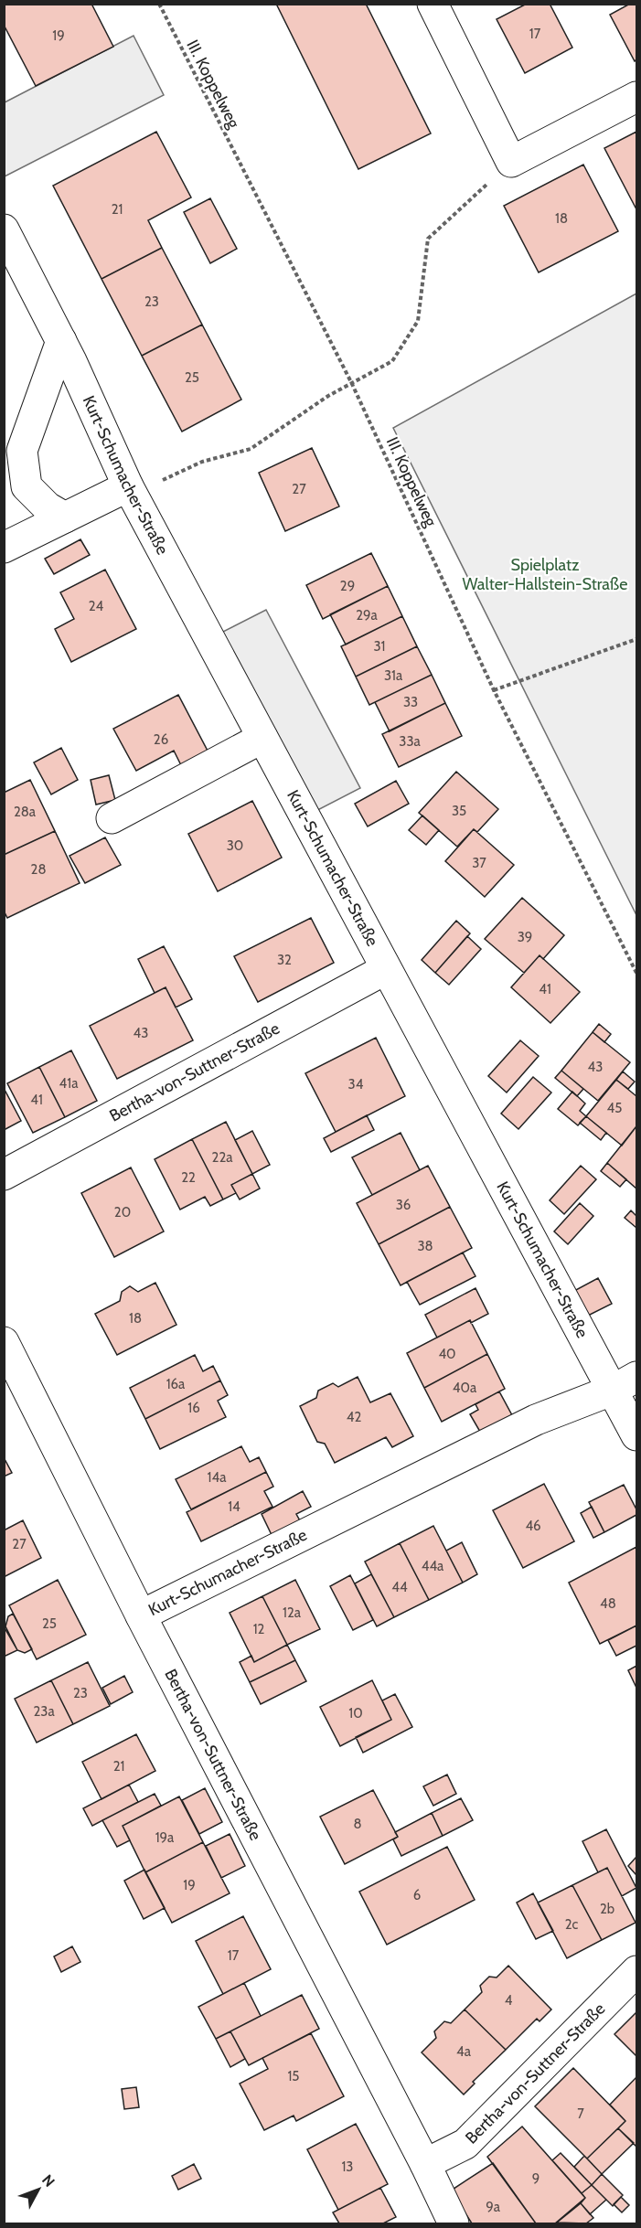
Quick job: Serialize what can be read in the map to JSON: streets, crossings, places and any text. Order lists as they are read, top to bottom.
{
  "streets": {
    "street": ["Kurt-Schumacher-Straße", "Bertha-von-Suttner-Straße"],
    "path": ["III. Koppelweg"]
  },
  "crossings": [
    ["Kurt-Schumacher-Straße", "Bertha-von-Suttner-Straße"]
  ],
  "parks": ["Spielplatz Walter-Hallstein-Straße"],
  "house_numbers": [
    "17",
    "19",
    "21",
    "18",
    "23",
    "25",
    "27",
    "29",
    "24",
    "29a",
    "31",
    "31a",
    "33",
    "26",
    "33a",
    "35",
    "28a",
    "30",
    "37",
    "28",
    "39",
    "32",
    "41",
    "43",
    "43",
    "41a",
    "34",
    "41",
    "45",
    "22a",
    "22",
    "36",
    "20",
    "38",
    "18",
    "40",
    "16a",
    "40a",
    "16",
    "42",
    "14a",
    "14",
    "46",
    "27",
    "44a",
    "44",
    "48",
    "12a",
    "25",
    "12",
    "23",
    "23a",
    "10",
    "21",
    "8",
    "19a",
    "19",
    "6",
    "2b",
    "2c",
    "17",
    "4",
    "4a",
    "15",
    "7",
    "13",
    "9",
    "9a"
  ],
  "north": "top right"
}
